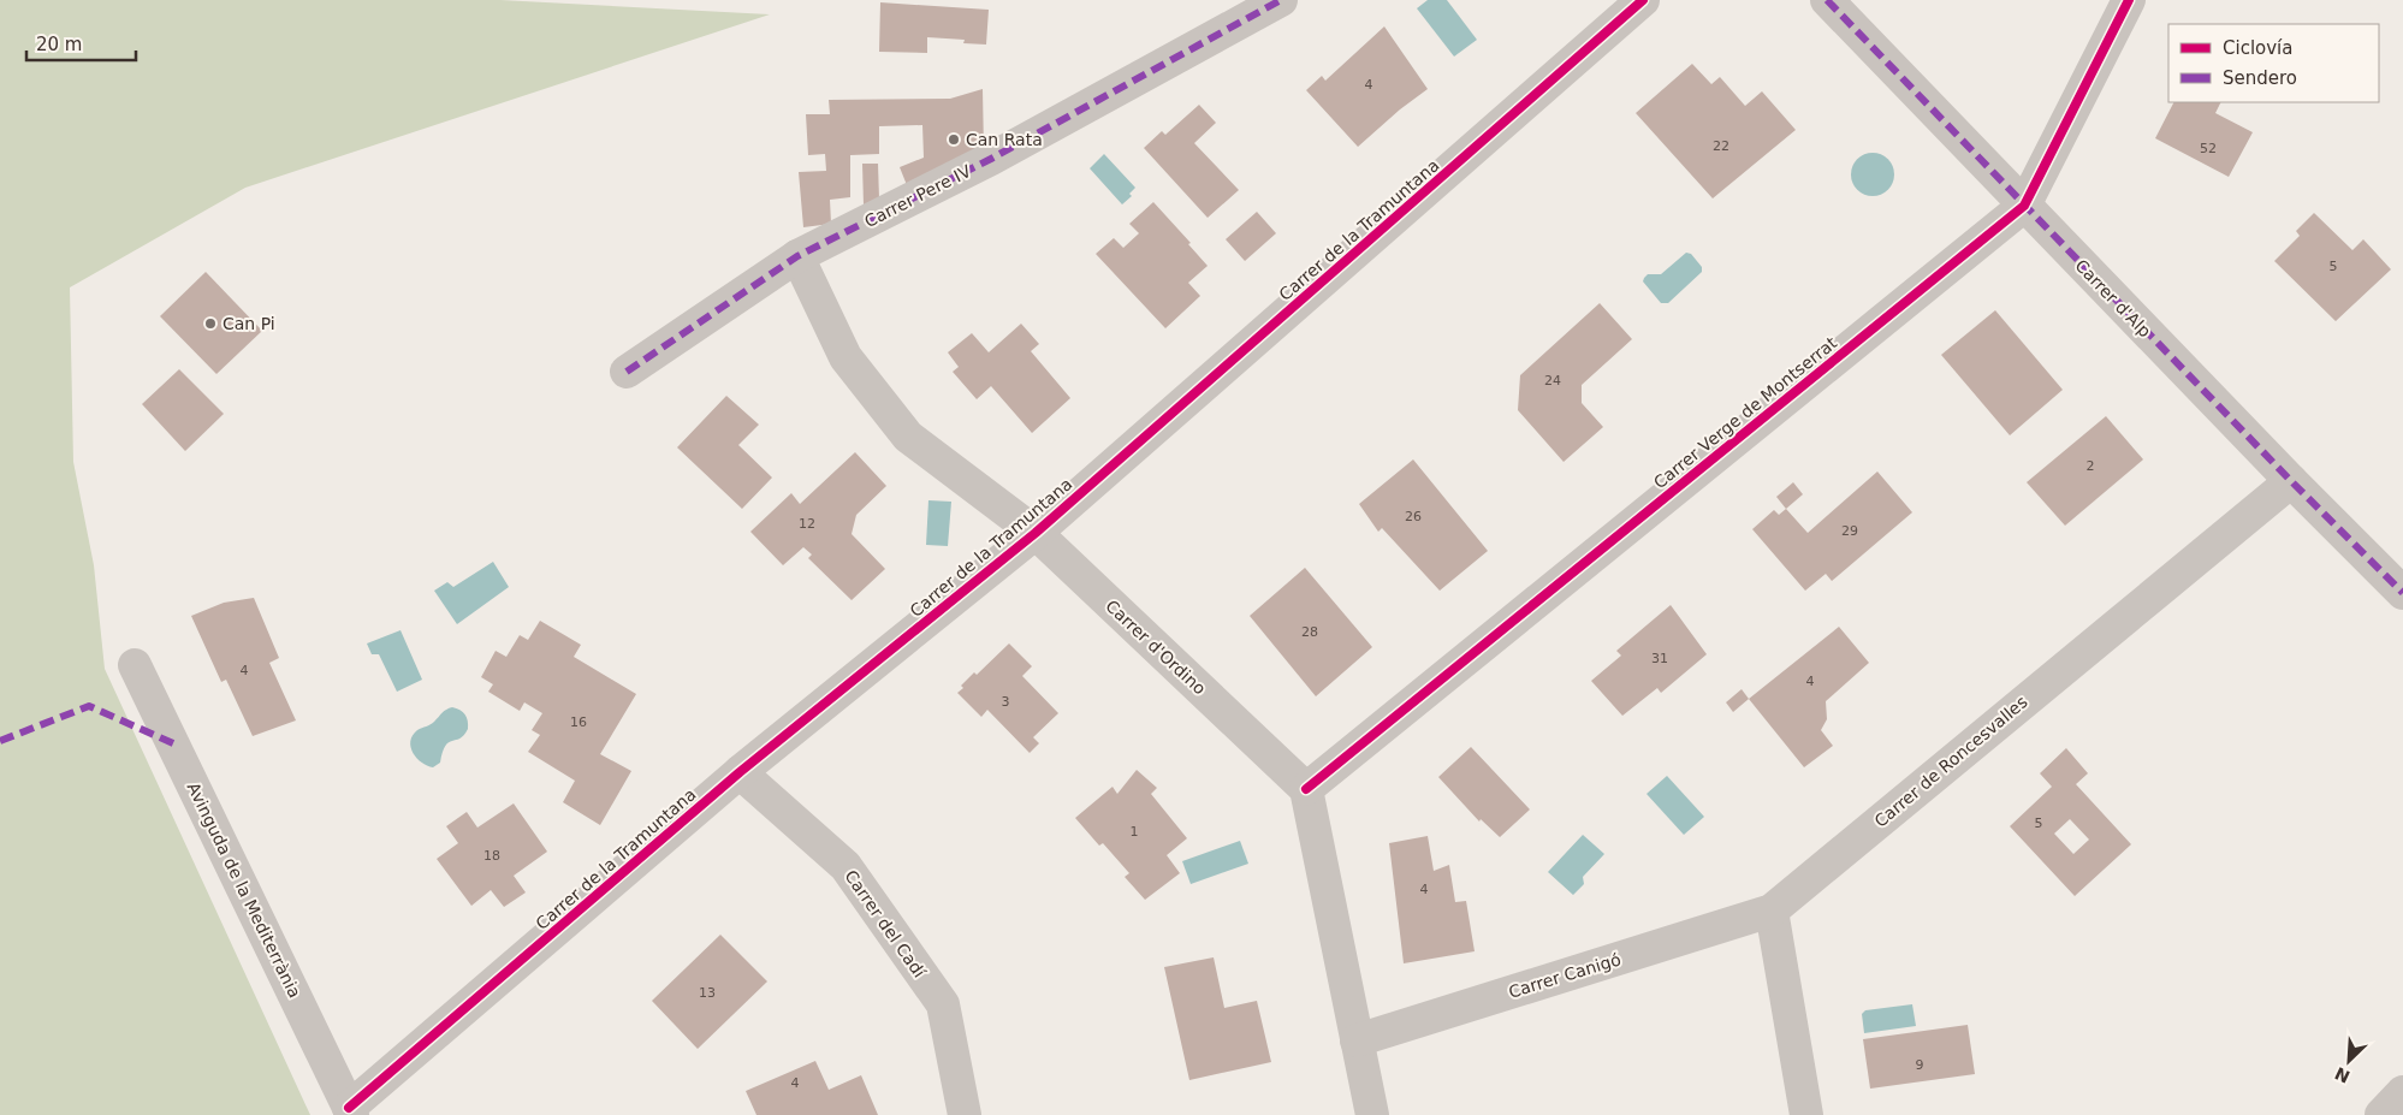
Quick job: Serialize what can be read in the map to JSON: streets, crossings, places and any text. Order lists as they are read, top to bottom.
{
  "streets": {
    "street": [
      "Carrer Pere IV",
      "Carrer de la Tramuntana",
      "Carrer d'Alp",
      "Carrer Verge de Montserrat",
      "Carrer d'Ordino",
      "Carrer de Roncesvalles",
      "Avinguda de la Mediterrània",
      "Carrer del Cadí",
      "Carrer Canigó"
    ]
  },
  "crossings": [
    ["Carrer Pere IV", "Carrer d'Ordino"],
    ["Carrer de la Tramuntana", "Carrer d'Ordino"],
    ["Carrer de la Tramuntana", "Avinguda de la Mediterrània"],
    ["Carrer de la Tramuntana", "Carrer del Cadí"],
    ["Carrer d'Alp", "Carrer Verge de Montserrat"],
    ["Carrer d'Alp", "Carrer de Roncesvalles"],
    ["Carrer Verge de Montserrat", "Carrer d'Ordino"],
    ["Carrer de Roncesvalles", "Carrer Canigó"]
  ],
  "places": ["Can Rata", "Can Pi"],
  "house_numbers": [
    "4",
    "22",
    "52",
    "5",
    "24",
    "2",
    "26",
    "12",
    "29",
    "28",
    "31",
    "4",
    "4",
    "3",
    "16",
    "5",
    "1",
    "18",
    "4",
    "13",
    "9",
    "4"
  ],
  "legend": ["Ciclovía", "Sendero"],
  "scale_bar": "20 m",
  "north": "bottom left"
}
